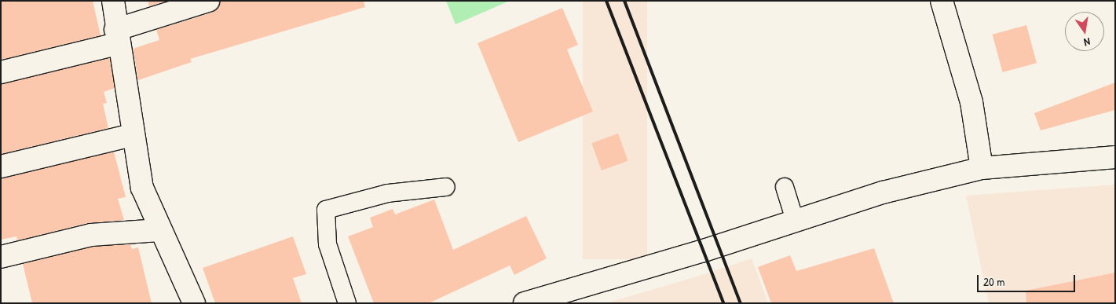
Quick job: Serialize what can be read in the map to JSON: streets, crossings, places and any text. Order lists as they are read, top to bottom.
{
  "scale_bar": "20 m",
  "north": "bottom"
}
